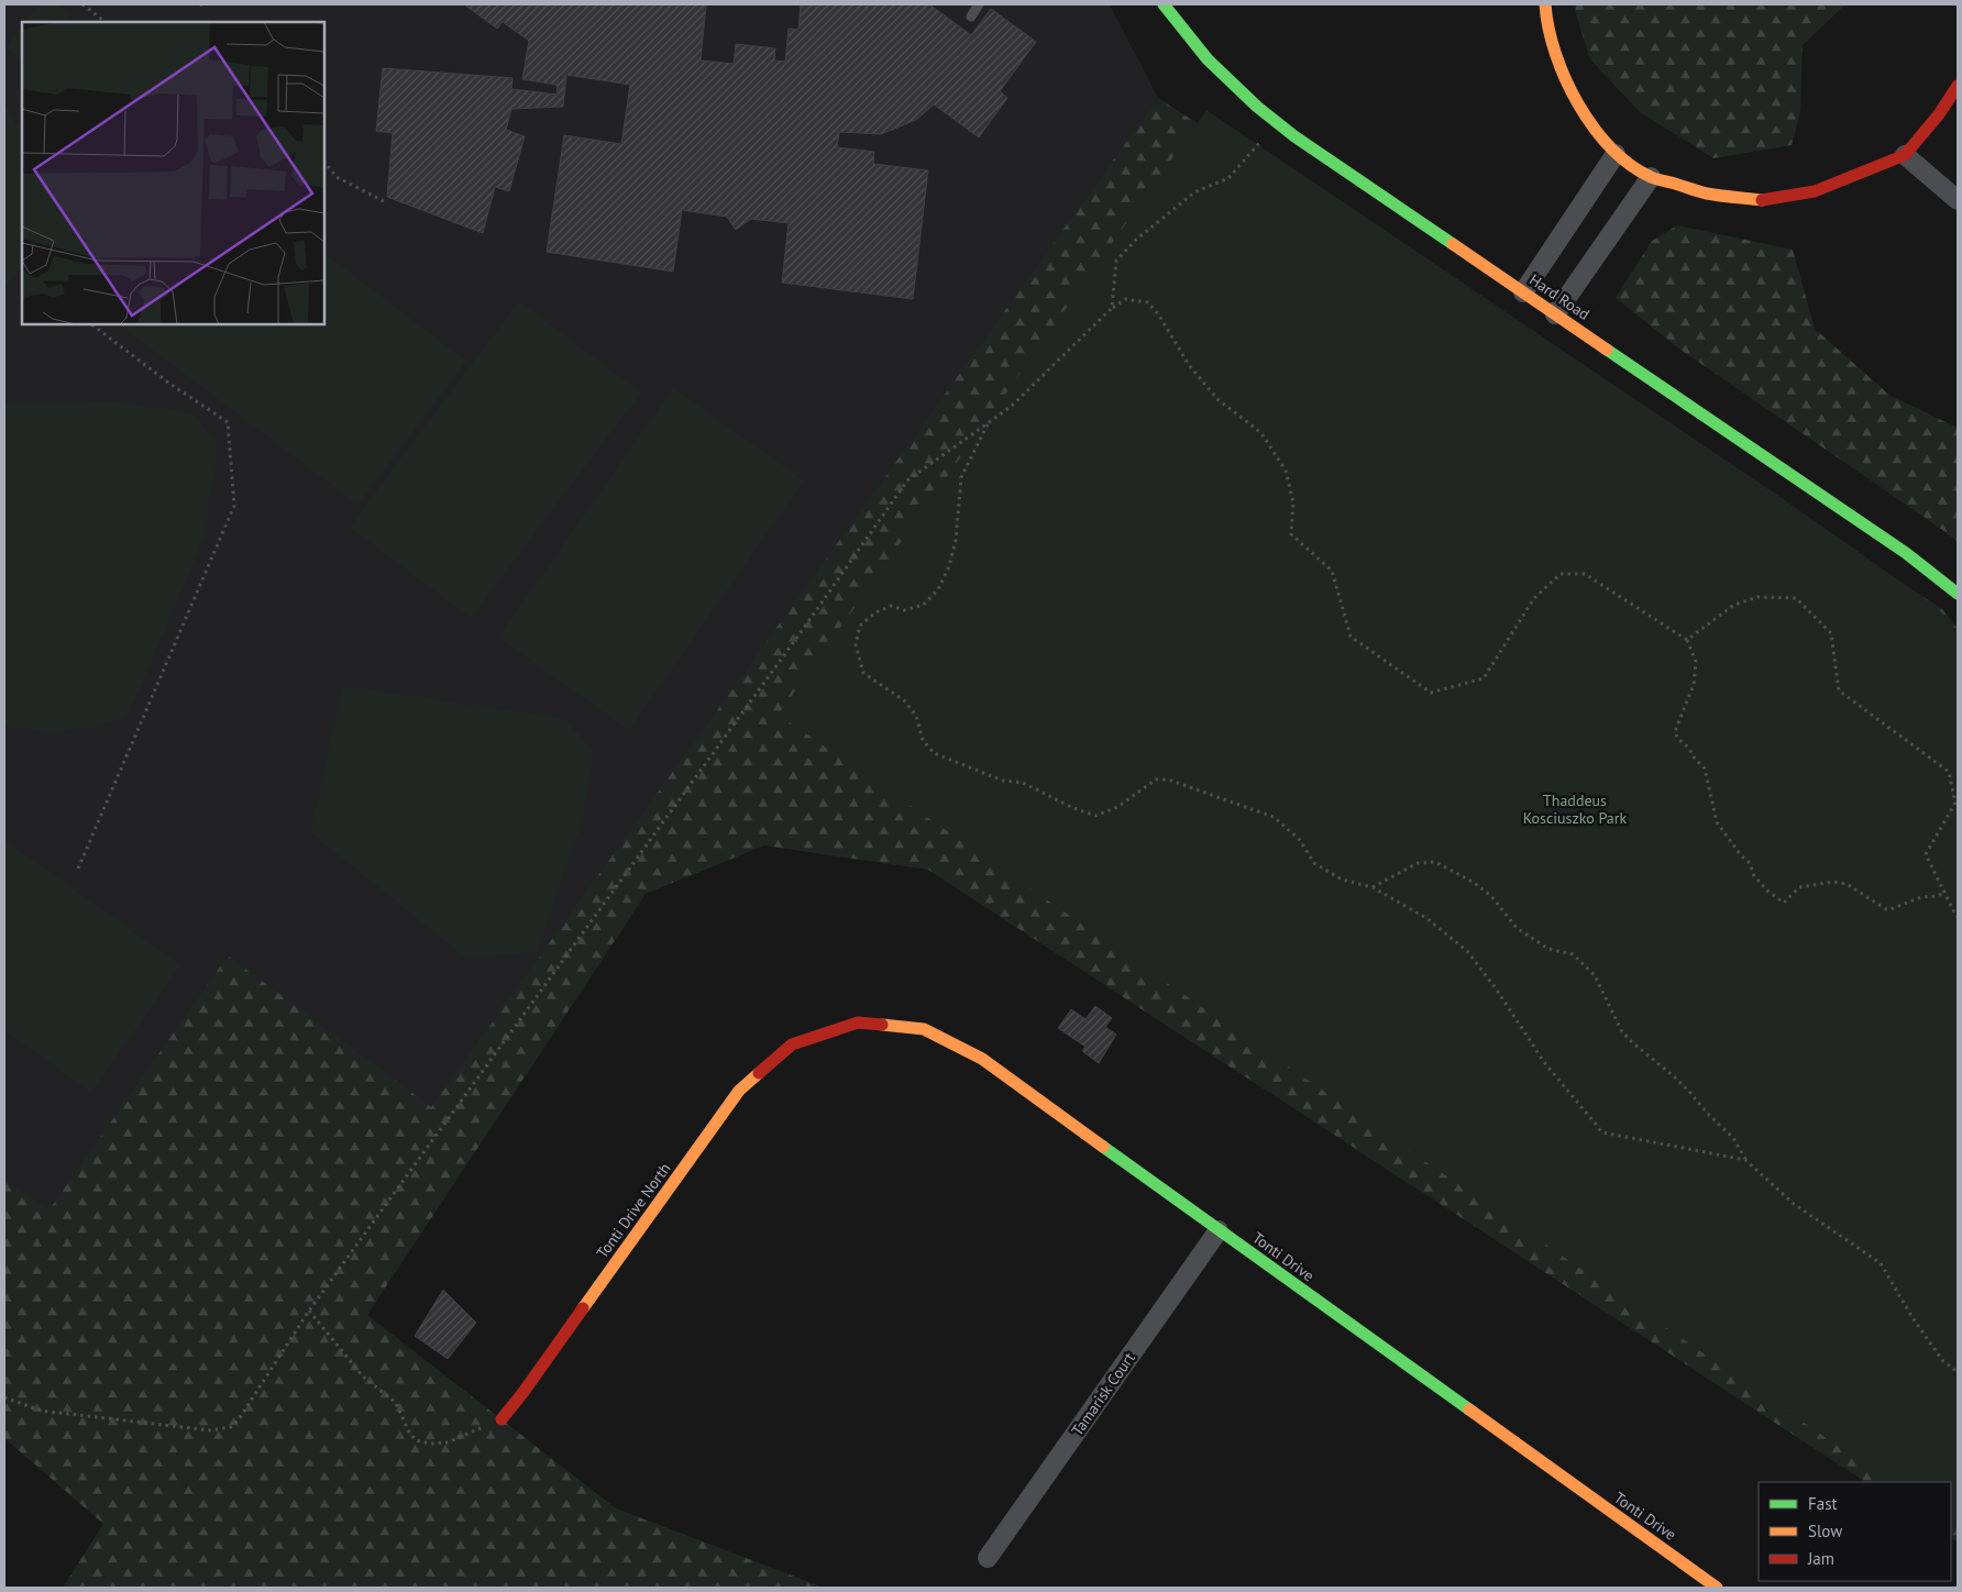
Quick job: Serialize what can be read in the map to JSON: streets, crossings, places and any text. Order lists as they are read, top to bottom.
{
  "streets": {
    "street": [
      "Hard Road",
      "Tonti Drive North",
      "Tonti Drive",
      "Tamarisk Court"
    ]
  },
  "crossings": [
    ["Tonti Drive North", "Tonti Drive"],
    ["Tonti Drive", "Tamarisk Court"]
  ],
  "parks": ["Thaddeus Kosciuszko Park"],
  "legend": ["Fast", "Slow", "Jam"]
}
